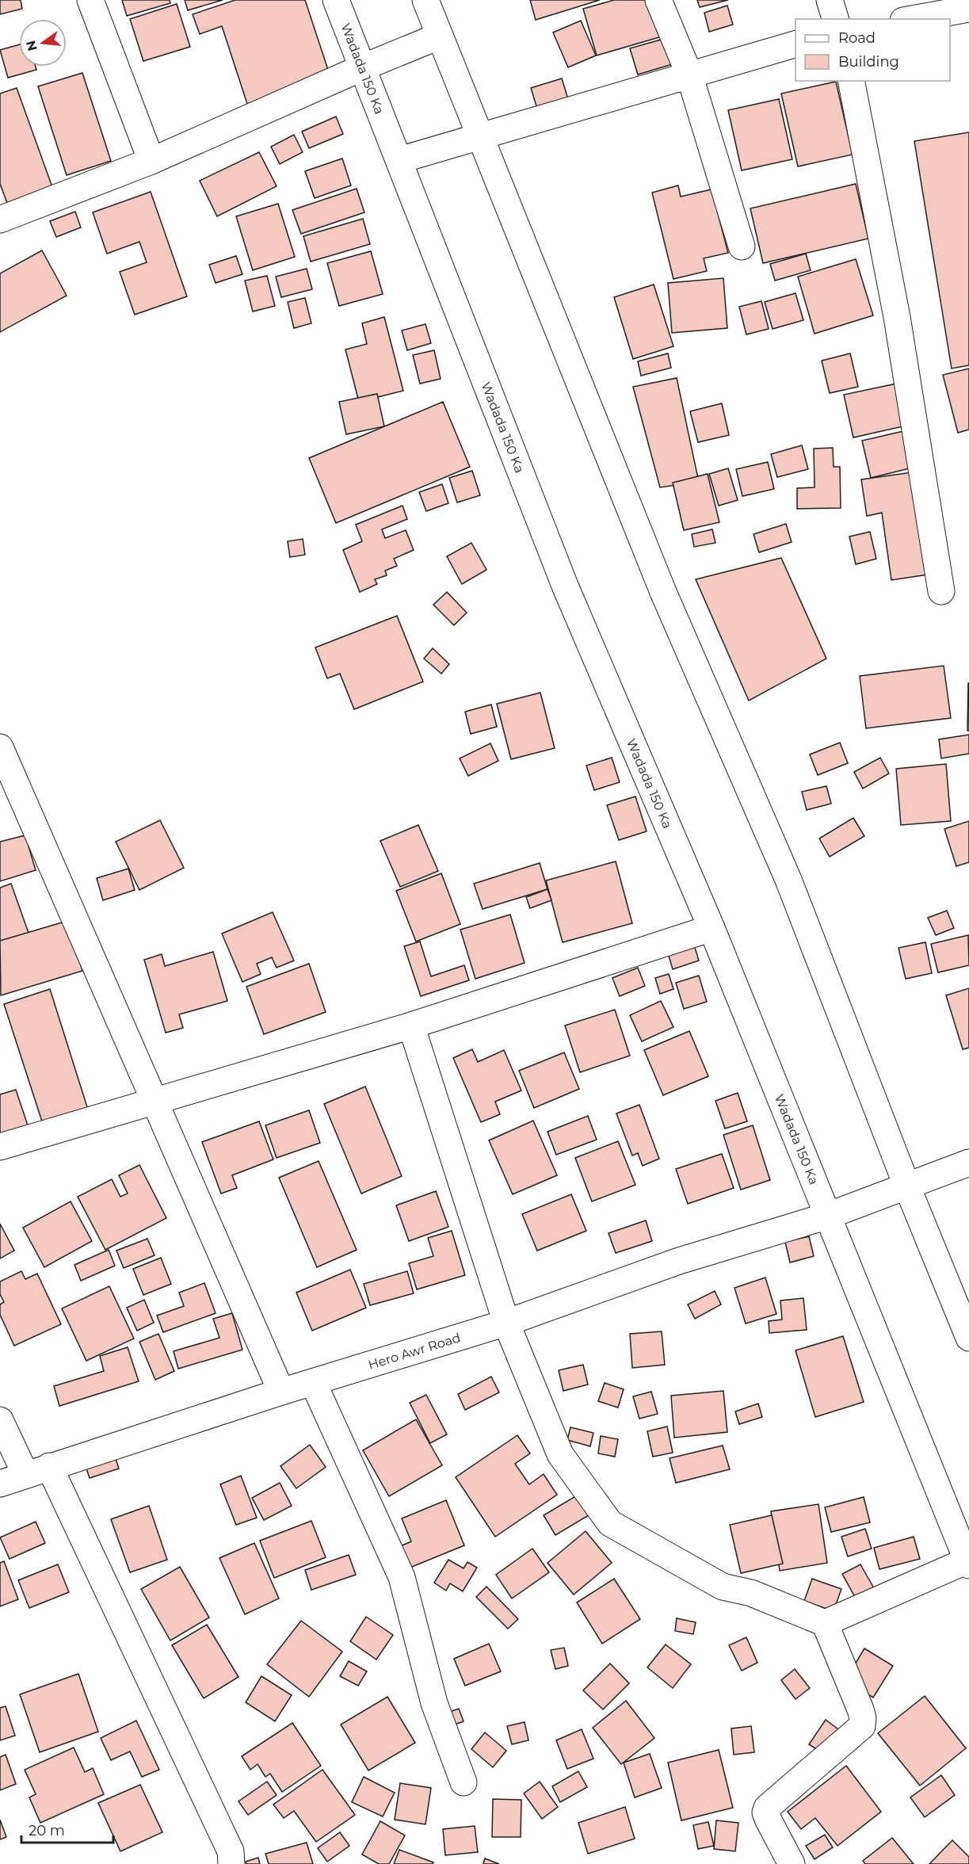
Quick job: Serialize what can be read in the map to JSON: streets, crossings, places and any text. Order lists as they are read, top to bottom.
{
  "streets": {
    "street": ["Wadada 150 Ka", "Hero Awr Road"]
  },
  "crossings": [
    ["Wadada 150 Ka", "Hero Awr Road"]
  ],
  "legend": ["Road", "Building"],
  "scale_bar": "20 m",
  "north": "left"
}
